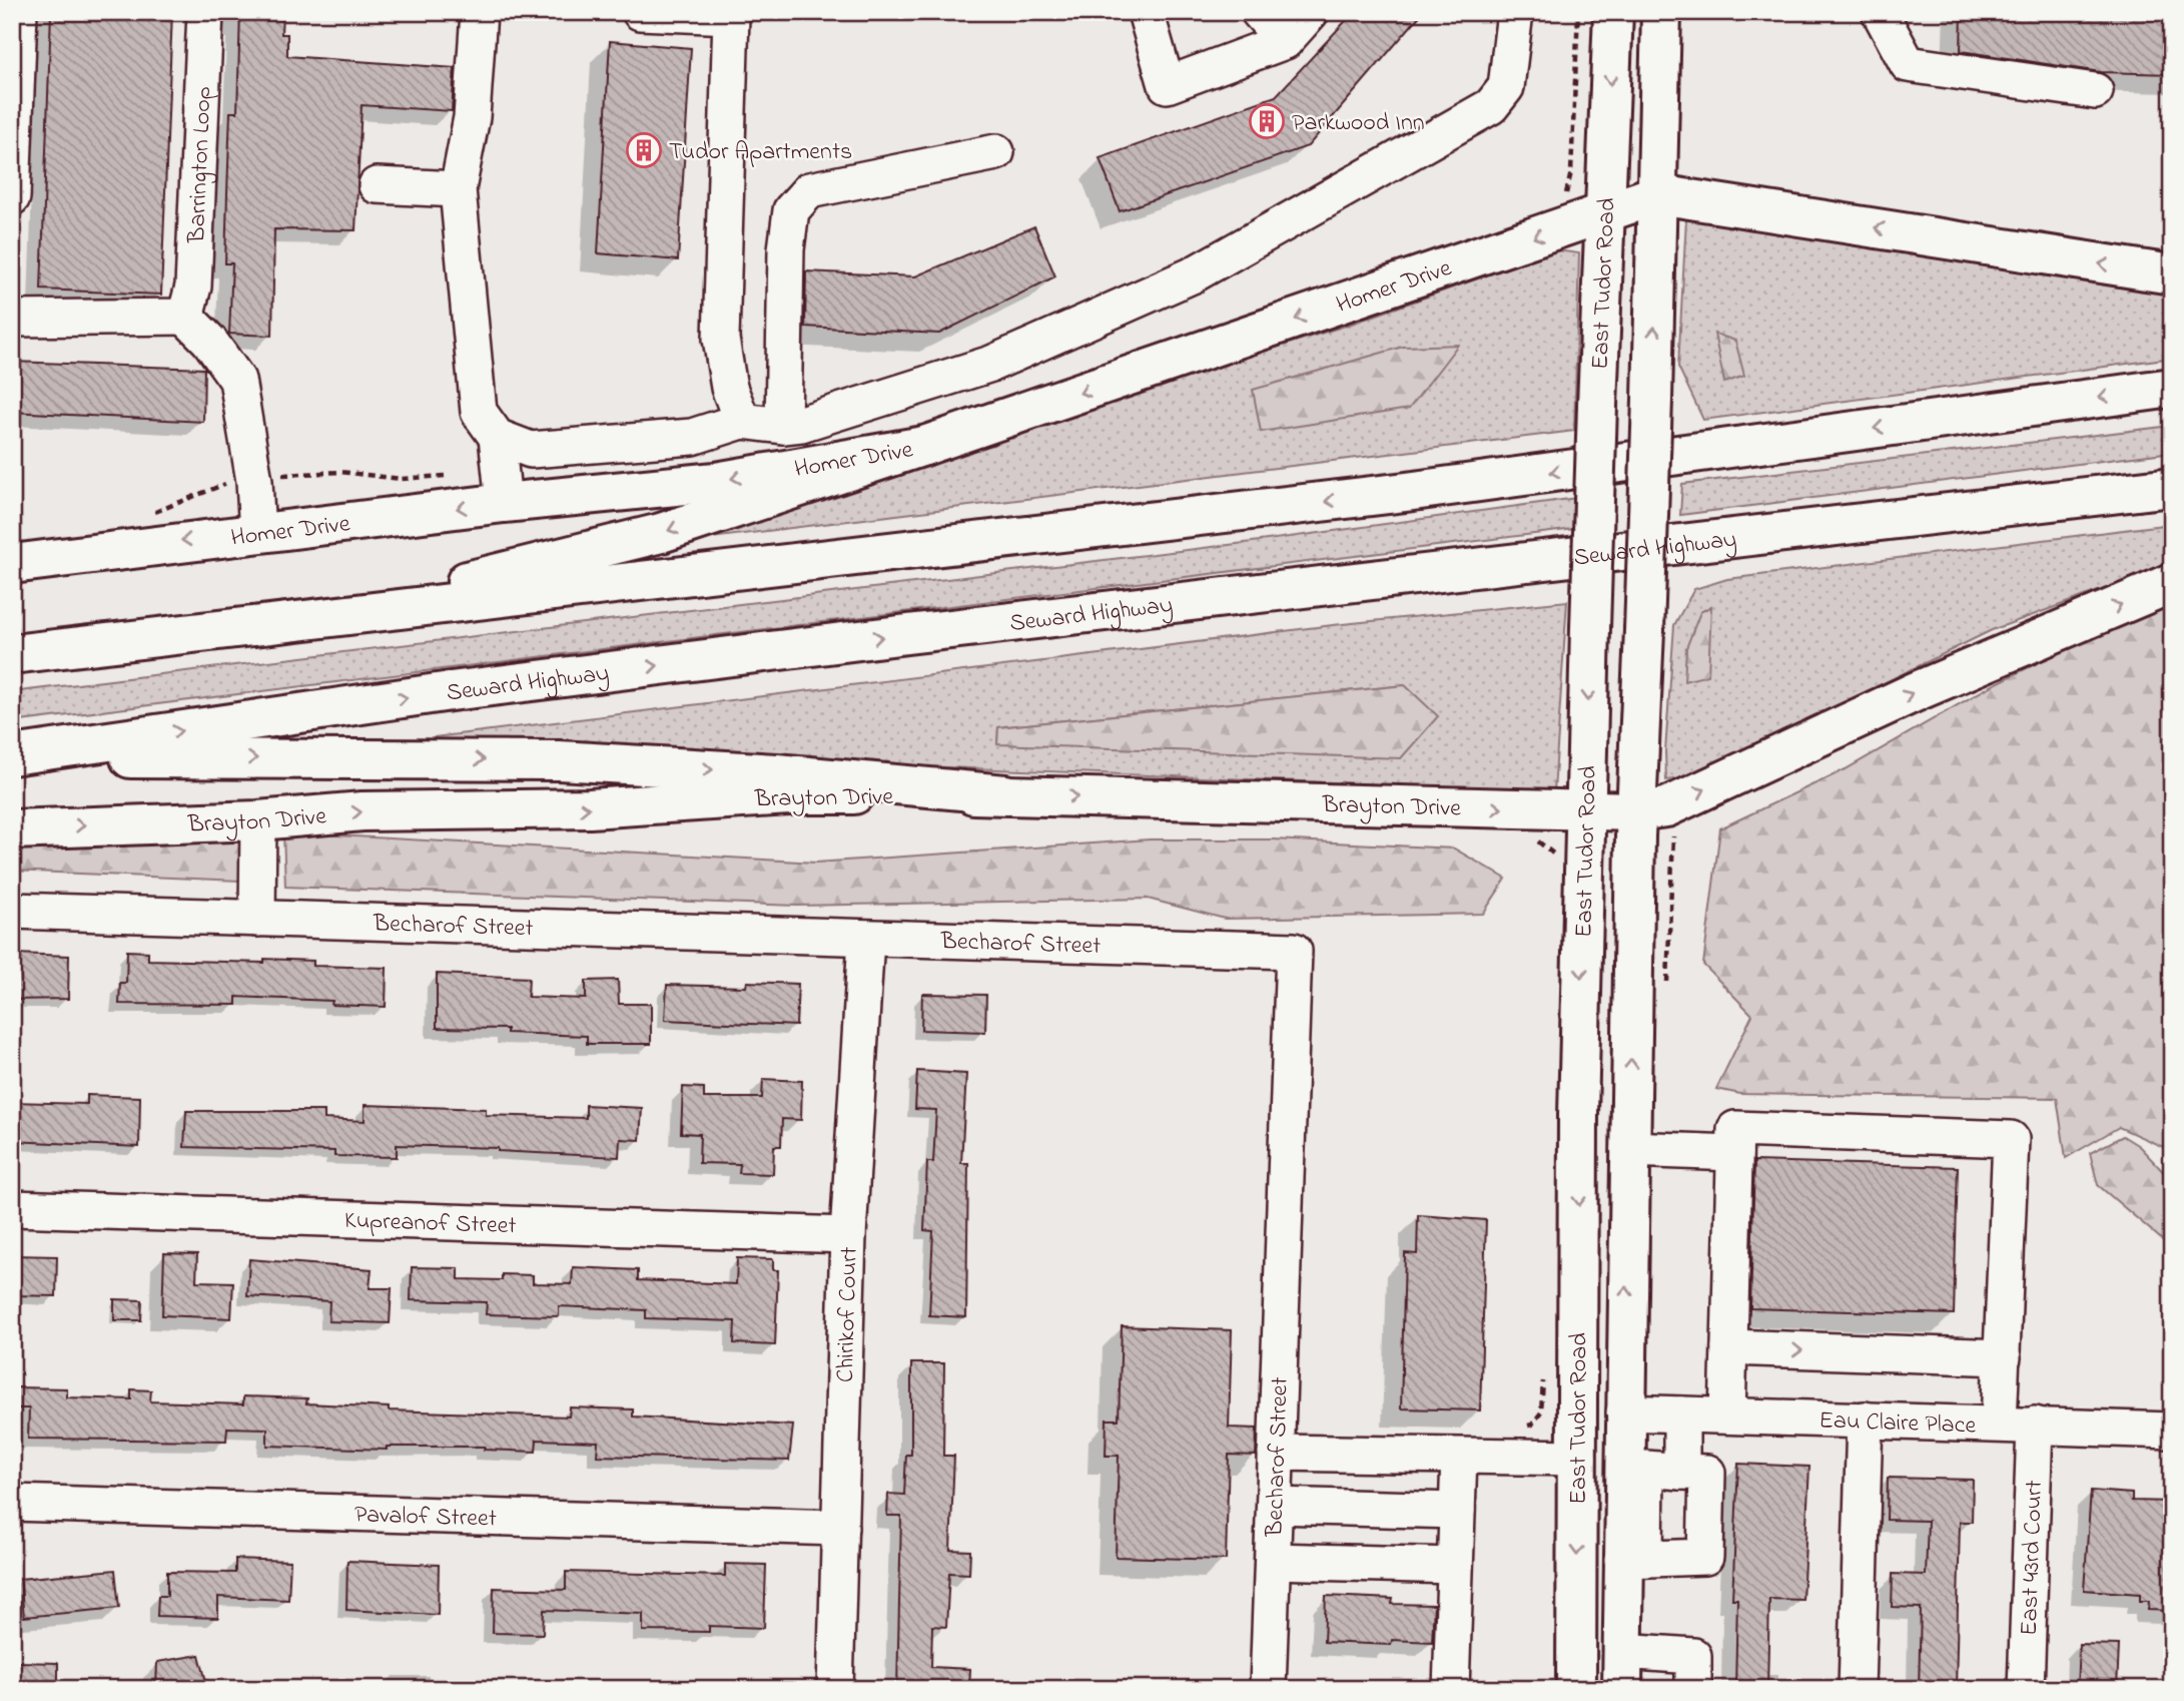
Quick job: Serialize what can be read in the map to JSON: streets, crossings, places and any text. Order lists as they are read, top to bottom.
{
  "streets": {
    "main road": [
      "East Tudor Road",
      "Homer Drive",
      "Seward Highway",
      "Brayton Drive"
    ],
    "street": [
      "Barrington Loop",
      "Becharof Street",
      "Kupreanof Street",
      "Chirikof Court",
      "Eau Claire Place",
      "Pavalof Street",
      "East 43rd Court"
    ]
  },
  "crossings": [
    ["East Tudor Road", "Homer Drive"],
    ["East Tudor Road", "Brayton Drive"],
    ["East Tudor Road", "Eau Claire Place"],
    ["Becharof Street", "Chirikof Court"],
    ["Kupreanof Street", "Chirikof Court"],
    ["Chirikof Court", "Pavalof Street"],
    ["Eau Claire Place", "East 43rd Court"]
  ],
  "places": {
    "building": ["Parkwood Inn", "Tudor Apartments"]
  }
}
